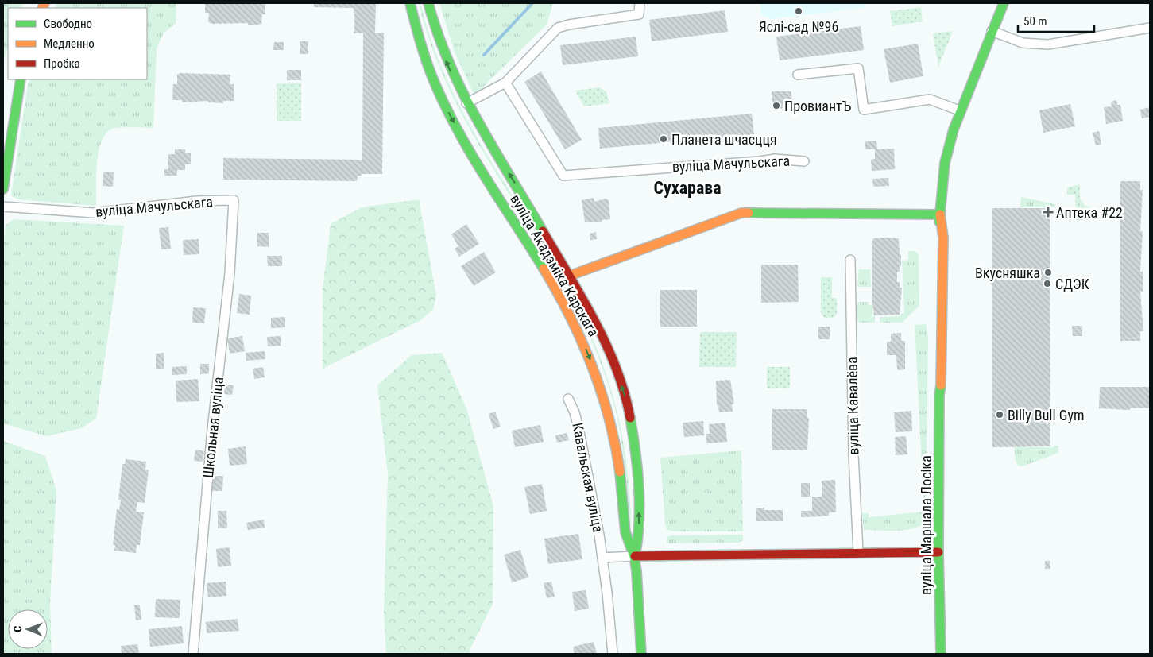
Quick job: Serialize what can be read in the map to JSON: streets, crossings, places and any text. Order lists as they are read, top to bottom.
{
  "streets": {
    "main road": ["вуліца Акадэміка Карскага", "вуліца Маршала Лосіка"],
    "street": [
      "вуліца Мачульскага",
      "вуліца Кавалёва",
      "Школьная вуліца",
      "Кавальская вуліца"
    ]
  },
  "crossings": [
    ["вуліца Мачульскага", "Школьная вуліца"]
  ],
  "districts": ["Сухарава"],
  "places": {
    "other": [
      "Яслі-сад №96",
      "ПровиантЪ",
      "Планета шчасцця",
      "Вкусняшка",
      "СДЭК",
      "Billy Bull Gym"
    ],
    "health": ["Аптека #22"]
  },
  "legend": ["Свободно", "Медленно", "Пробка"],
  "scale_bar": "50 m",
  "north": "left"
}
